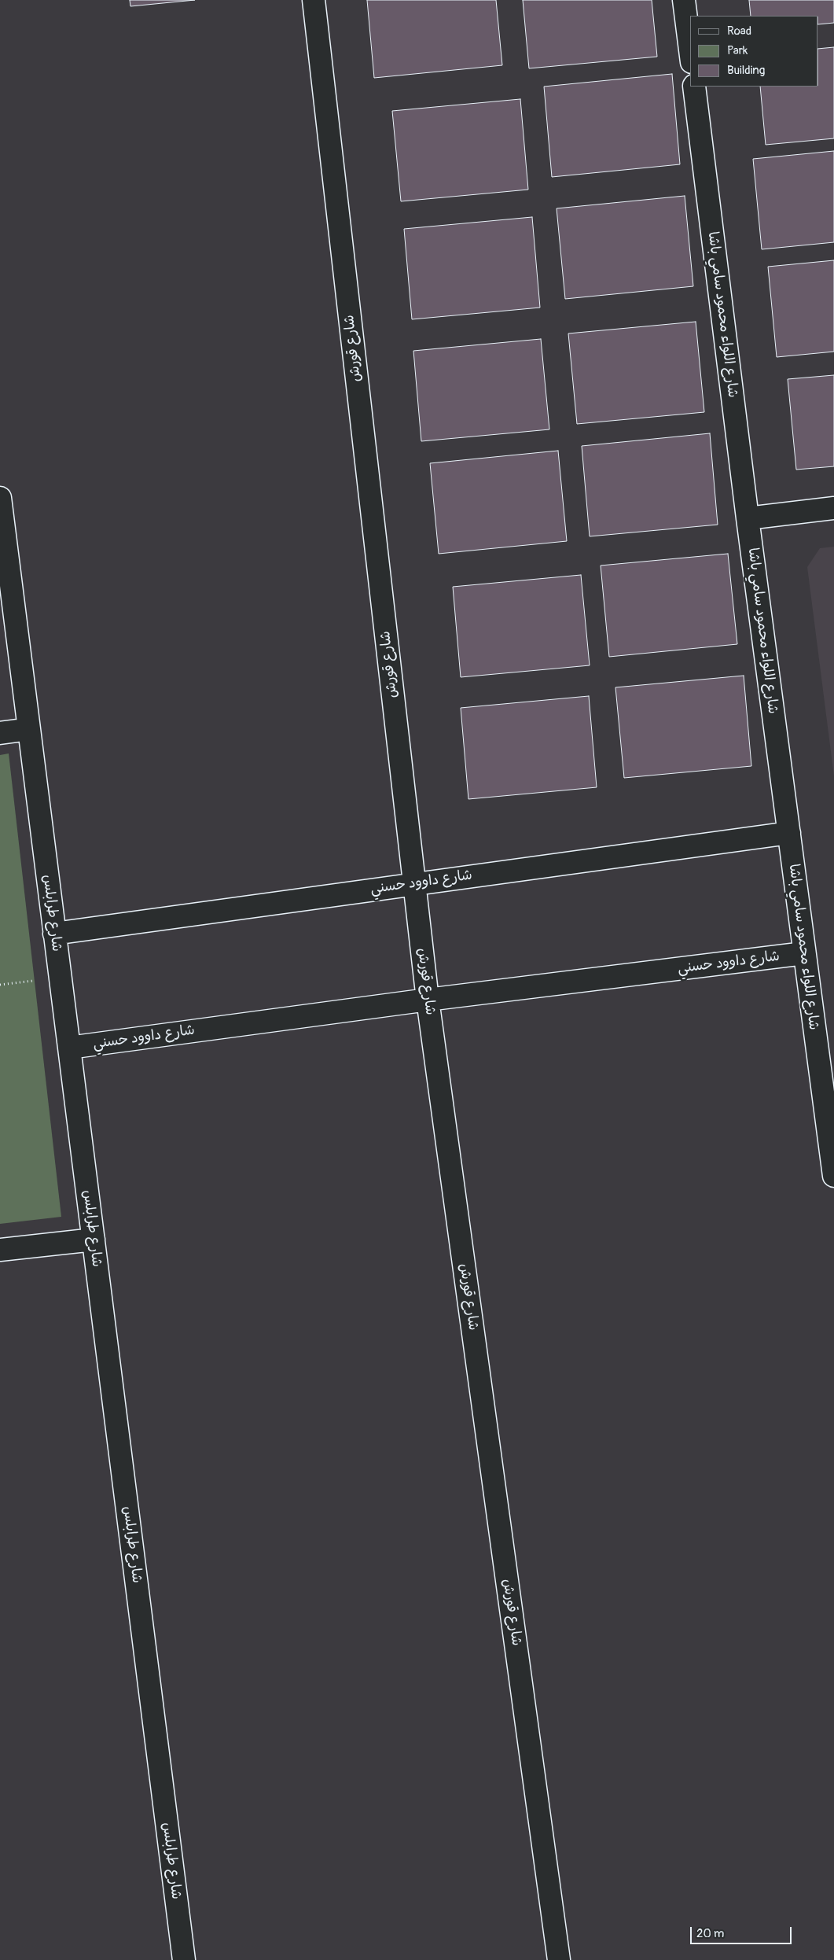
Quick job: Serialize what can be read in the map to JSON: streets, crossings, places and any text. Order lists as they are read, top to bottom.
{
  "streets": {
    "street": [
      "شارع اللواء محمود سامي باشا",
      "شارع قورش",
      "شارع داوود حسني",
      "شارع طرابلس"
    ]
  },
  "crossings": [
    ["شارع اللواء محمود سامي باشا", "شارع داوود حسني"],
    ["شارع قورش", "شارع داوود حسني"],
    ["شارع داوود حسني", "شارع طرابلس"]
  ],
  "legend": ["Road", "Park", "Building"],
  "scale_bar": "20 m"
}
